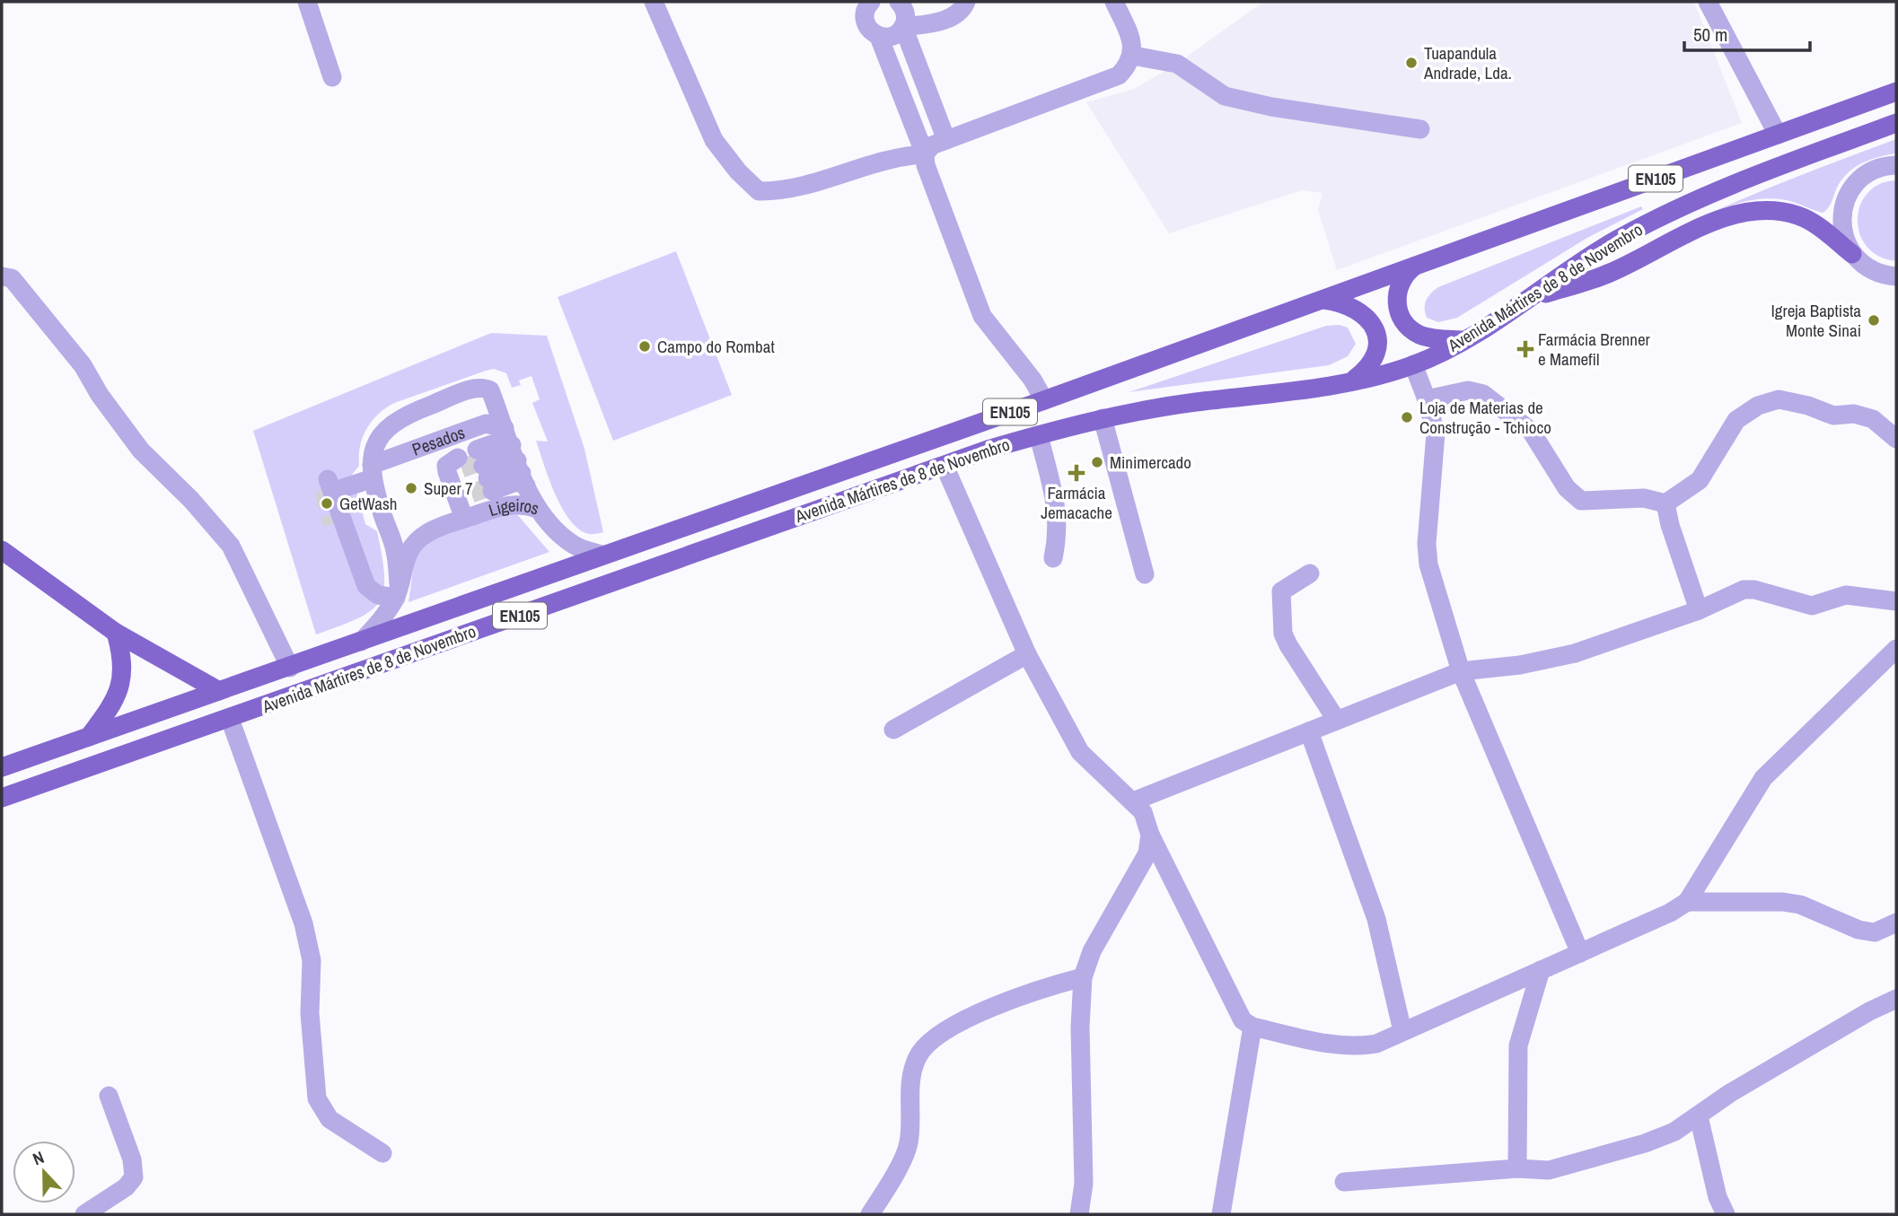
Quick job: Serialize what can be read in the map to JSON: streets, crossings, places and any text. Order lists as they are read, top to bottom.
{
  "streets": {
    "main road": ["EN105", "Avenida Mártires de 8 de Novembro"],
    "street": ["Pesados", "Ligeiros"]
  },
  "crossings": [
    ["Avenida Mártires de 8 de Novembro", "Ligeiros"],
    ["Pesados", "Ligeiros"]
  ],
  "places": {
    "other": [
      "Tuapandula Andrade, Lda.",
      "Igreja Baptista Monte Sinai",
      "Campo do Rombat",
      "Loja de Materias de Construção - Tchioco",
      "Minimercado",
      "Super 7",
      "GetWash"
    ],
    "health": ["Farmácia Brenner e Mamefil", "Farmácia Jemacache"]
  },
  "scale_bar": "50 m",
  "north": "top"
}
